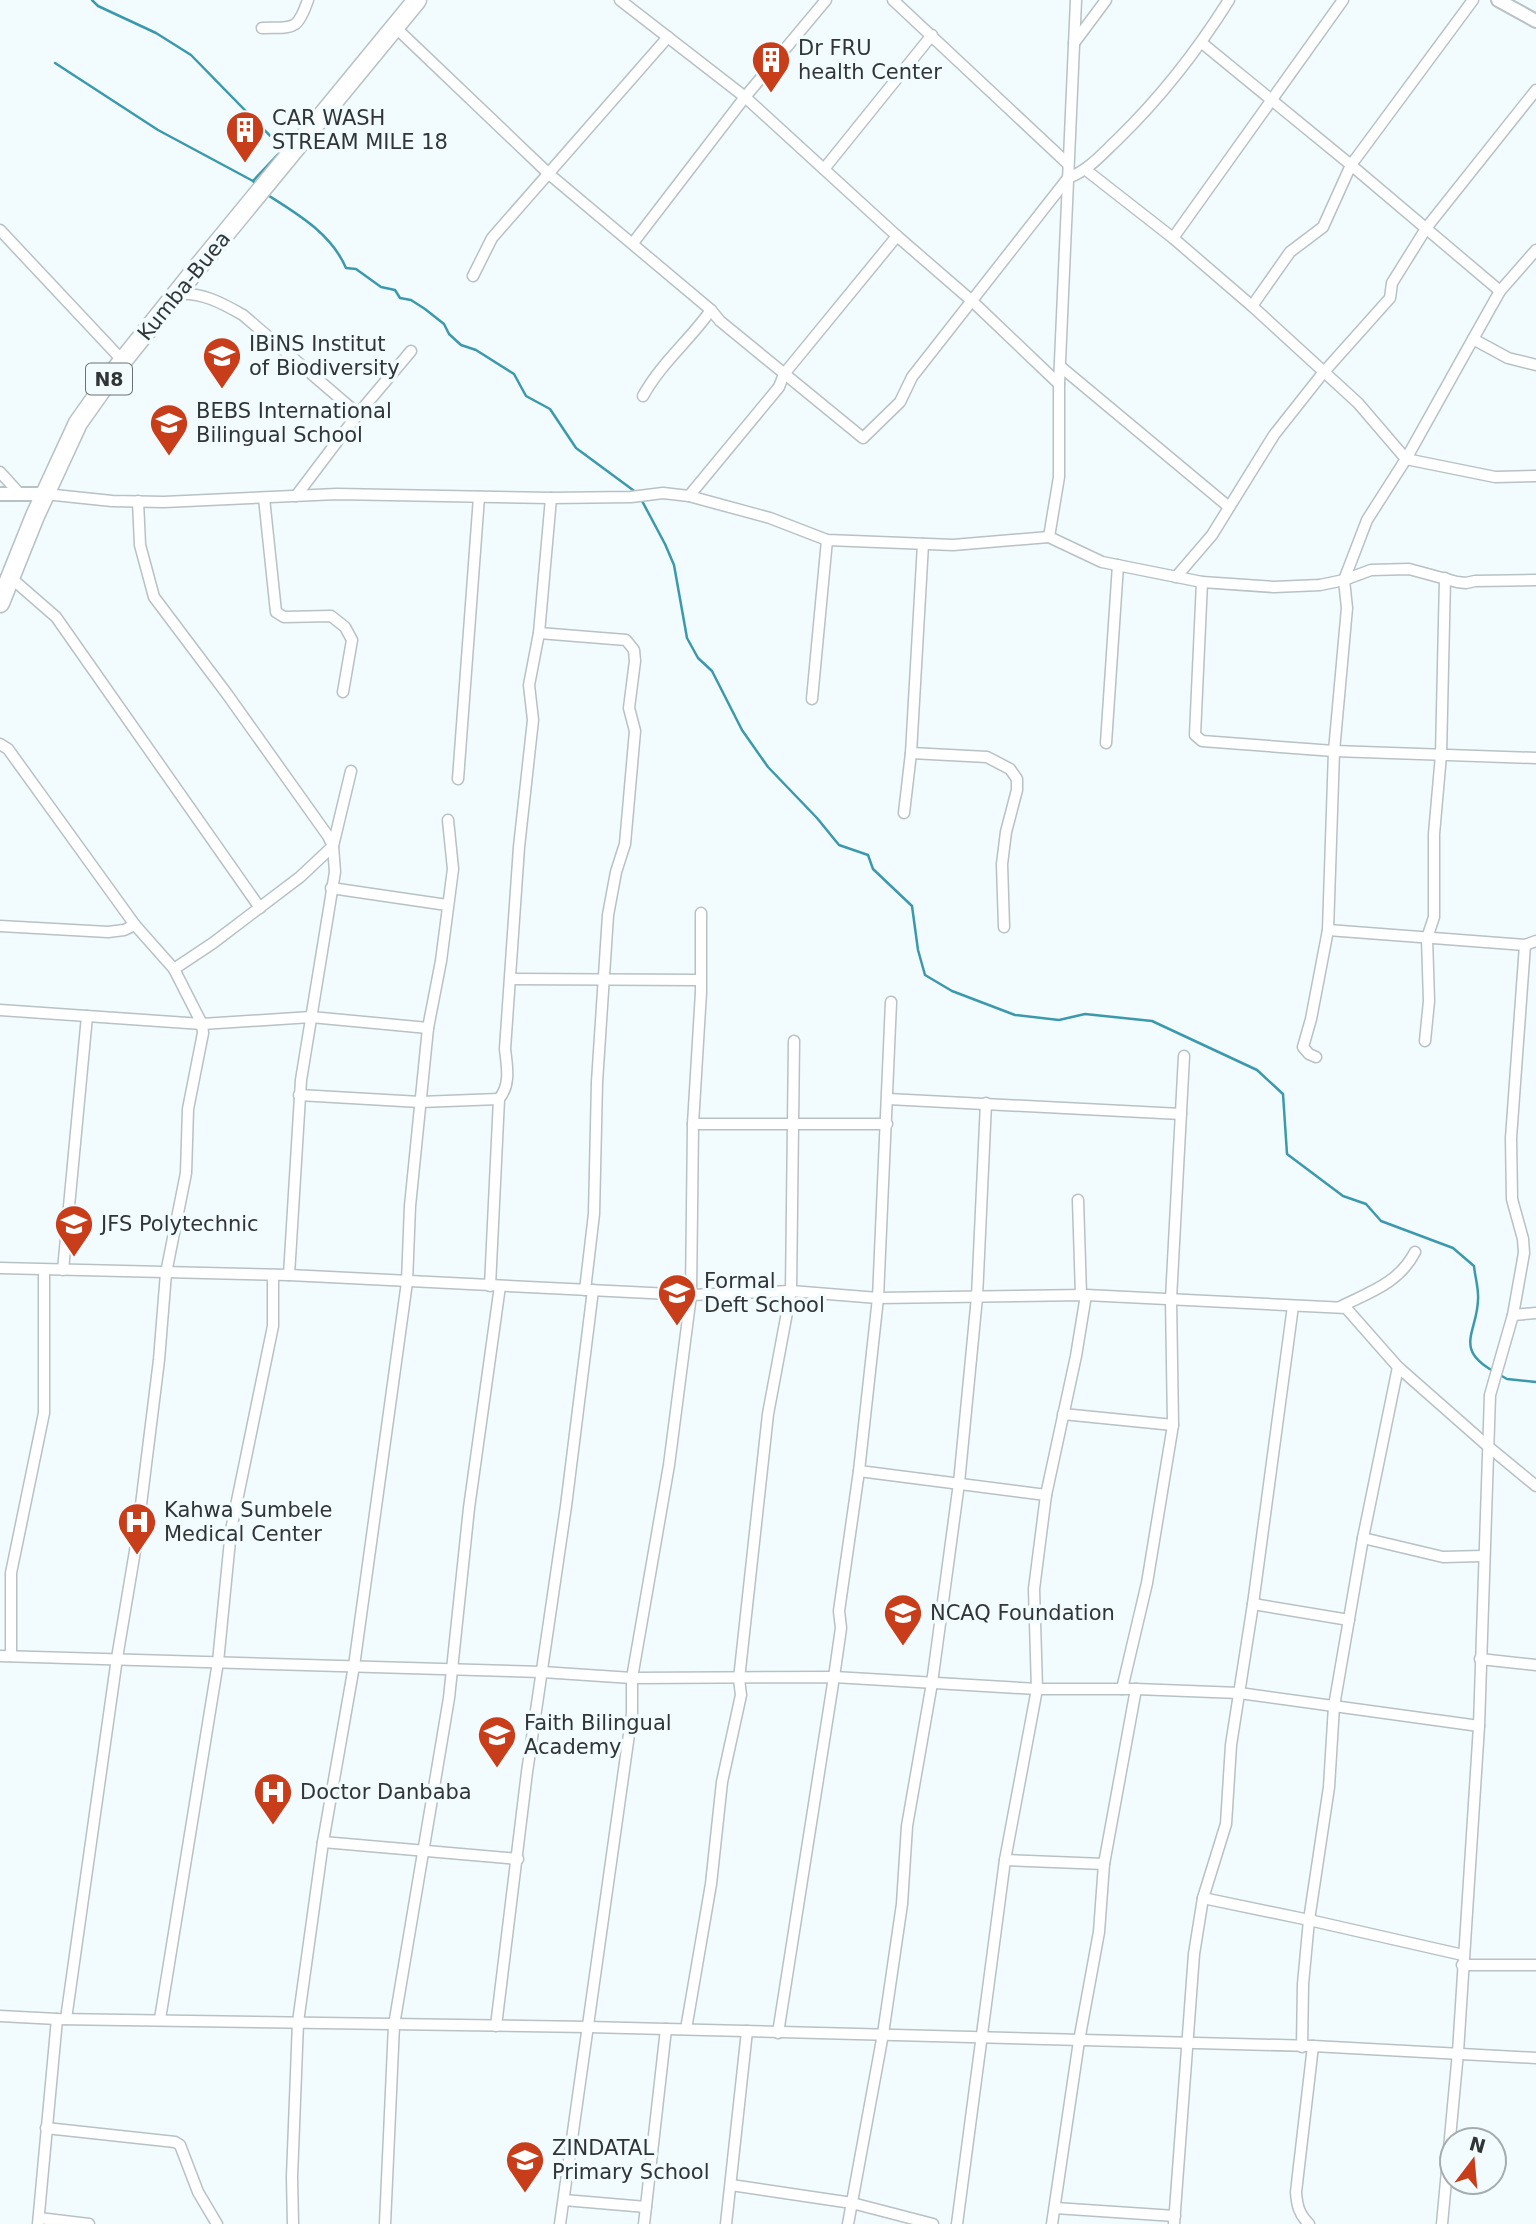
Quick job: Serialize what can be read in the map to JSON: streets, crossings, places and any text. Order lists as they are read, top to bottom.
{
  "streets": {
    "highway": ["Kumba-Buea", "N8"]
  },
  "places": {
    "building": ["Dr FRU health Center", "CAR WASH STREAM MILE 18"],
    "school or university": [
      "IBiNS Institut of Biodiversity",
      "BEBS International Bilingual School",
      "JFS Polytechnic",
      "Formal Deft School",
      "NCAQ Foundation",
      "Faith Bilingual Academy",
      "ZINDATAL Primary School"
    ],
    "hospital": ["Kahwa Sumbele Medical Center", "Doctor Danbaba"]
  },
  "north": "top"
}
